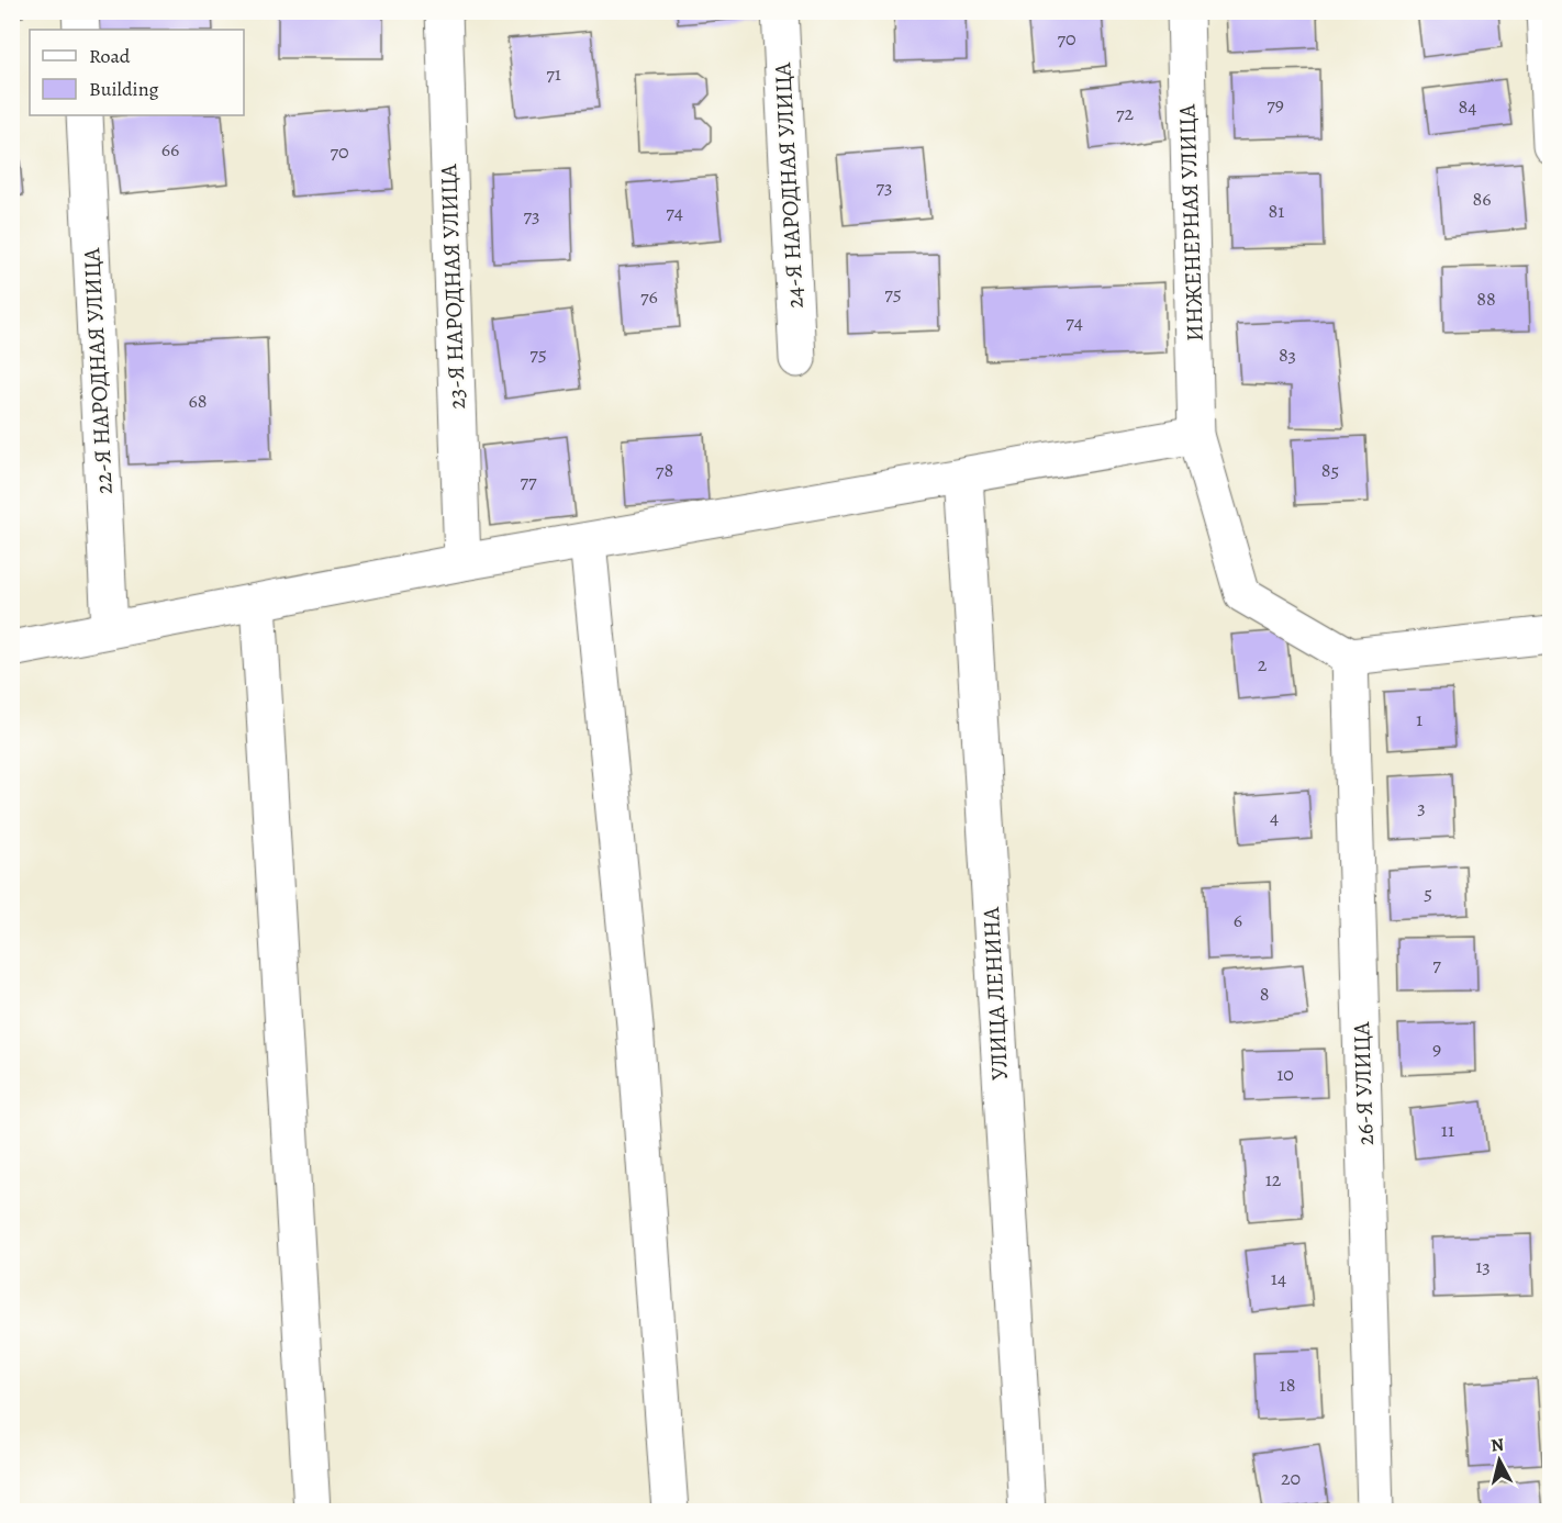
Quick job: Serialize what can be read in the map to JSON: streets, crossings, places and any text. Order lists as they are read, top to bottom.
{
  "streets": {
    "street": [
      "24-Я НАРОДНАЯ УЛИЦА",
      "ИНЖЕНЕРНАЯ УЛИЦА",
      "23-Я НАРОДНАЯ УЛИЦА",
      "22-Я НАРОДНАЯ УЛИЦА",
      "УЛИЦА ЛЕНИНА",
      "26-Я УЛИЦА"
    ]
  },
  "crossings": [
    ["ИНЖЕНЕРНАЯ УЛИЦА", "26-Я УЛИЦА"]
  ],
  "house_numbers": [
    "70",
    "71",
    "79",
    "84",
    "72",
    "66",
    "70",
    "73",
    "86",
    "81",
    "74",
    "73",
    "75",
    "76",
    "88",
    "74",
    "75",
    "83",
    "68",
    "78",
    "85",
    "77",
    "2",
    "1",
    "3",
    "4",
    "5",
    "6",
    "7",
    "8",
    "9",
    "10",
    "11",
    "12",
    "13",
    "14",
    "18",
    "20"
  ],
  "legend": ["Road", "Building"],
  "north": "top"
}
